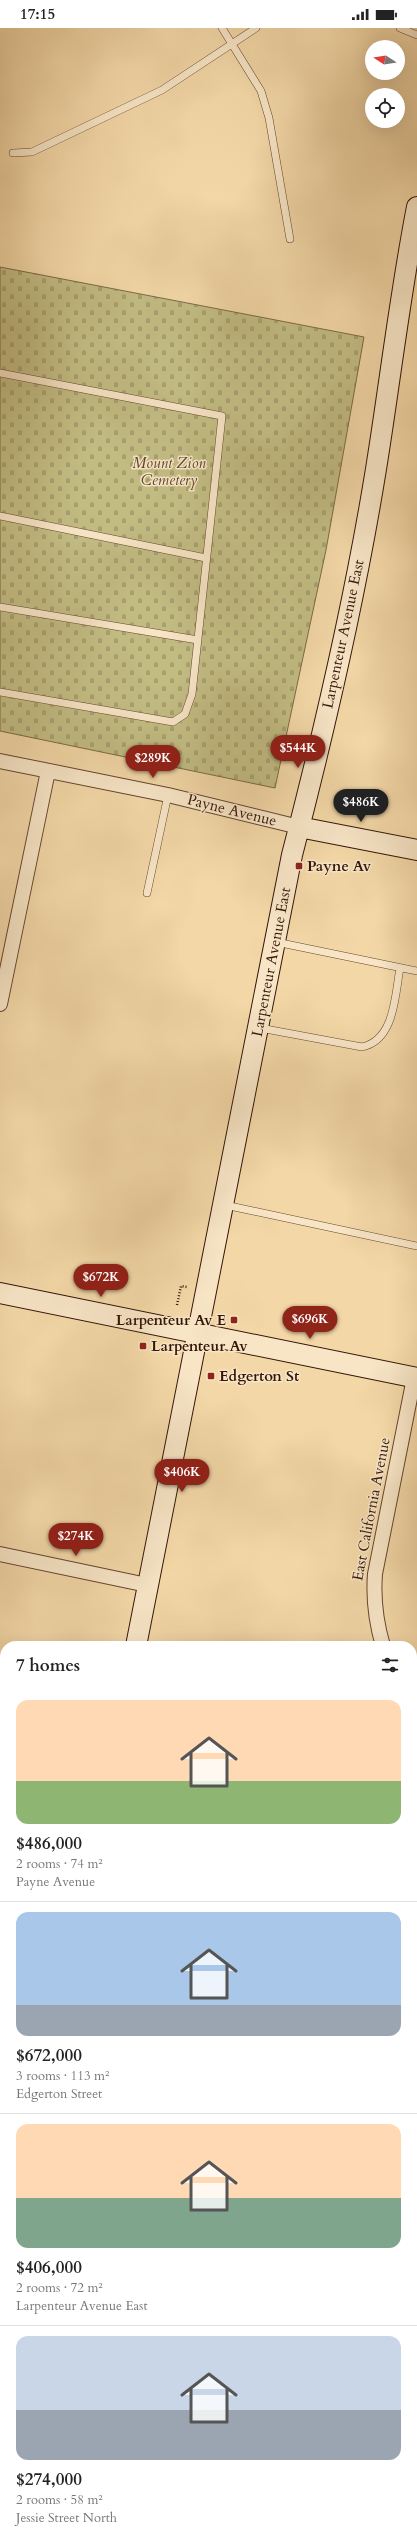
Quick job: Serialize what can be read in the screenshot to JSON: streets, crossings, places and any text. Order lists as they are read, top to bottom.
{
  "streets": {
    "main road": ["Larpenteur Avenue East", "Payne Avenue"],
    "street": ["East California Avenue"]
  },
  "crossings": [
    ["Larpenteur Avenue East", "Payne Avenue"]
  ],
  "parks": ["Mount Zion Cemetery"],
  "places": {
    "transit": [
      "Payne Av",
      "Larpenteur Av E",
      "Larpenteur Av",
      "Edgerton St"
    ]
  },
  "north": "left",
  "page": {
    "status": "17:15",
    "price": [
      "$544K",
      "$289K",
      "$486K",
      "$672K",
      "$696K",
      "$406K",
      "$274K"
    ],
    "heading": "7 homes",
    "list": [
      {
        "name": "$486,000",
        "note": "2 rooms · 74 m² · Payne Avenue"
      },
      {
        "name": "$672,000",
        "note": "3 rooms · 113 m² · Edgerton Street"
      },
      {
        "name": "$406,000",
        "note": "2 rooms · 72 m² · Larpenteur Avenue East"
      },
      {
        "name": "$274,000",
        "note": "2 rooms · 58 m² · Jessie Street North"
      }
    ]
  }
}
